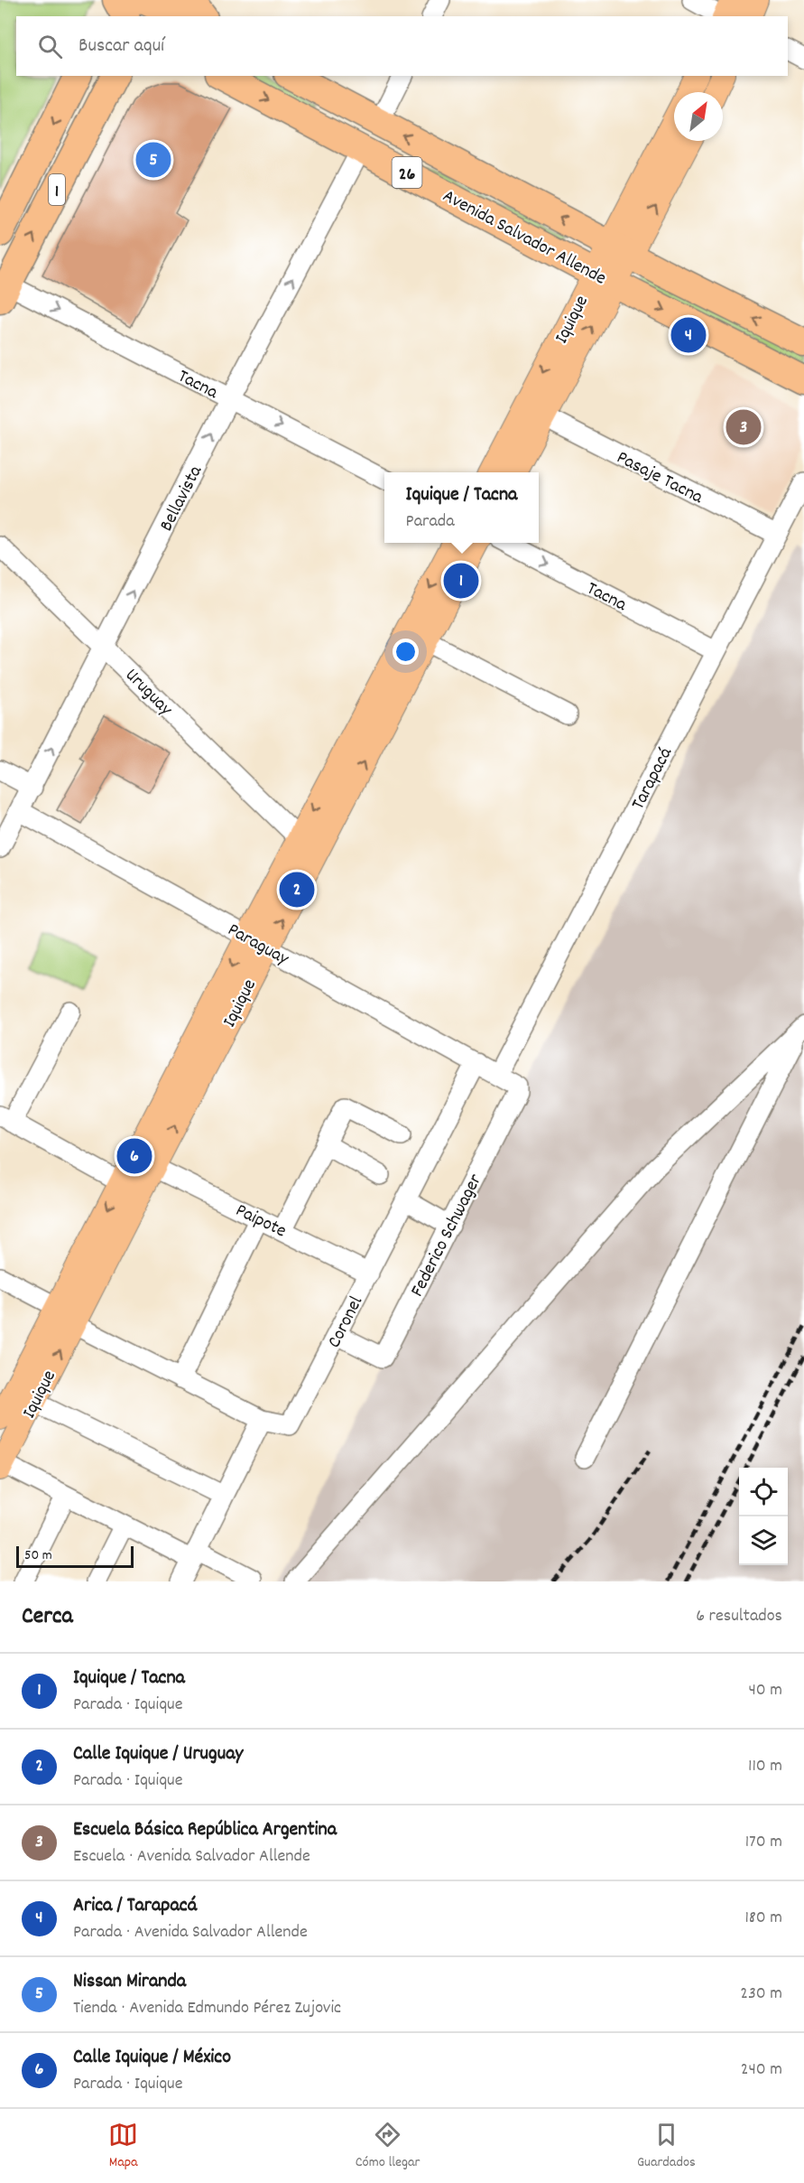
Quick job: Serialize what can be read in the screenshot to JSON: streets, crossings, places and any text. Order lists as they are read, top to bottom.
{
  "streets": {
    "highway": ["26", "1", "Avenida Salvador Allende"],
    "main road": ["Iquique"],
    "street": [
      "Tacna",
      "Pasaje Tacna",
      "Bellavista",
      "Uruguay",
      "Tarapacá",
      "Paraguay",
      "Paipote",
      "Federico Schwager",
      "Coronel"
    ]
  },
  "crossings": [
    ["1", "Tacna"],
    ["Avenida Salvador Allende", "Iquique"],
    ["Avenida Salvador Allende", "Bellavista"],
    ["Iquique", "Pasaje Tacna"],
    ["Iquique", "Uruguay"],
    ["Iquique", "Paraguay"],
    ["Iquique", "Paipote"],
    ["Tacna", "Bellavista"],
    ["Tacna", "Tarapacá"],
    ["Pasaje Tacna", "Tarapacá"],
    ["Bellavista", "Uruguay"],
    ["Bellavista", "Paraguay"],
    ["Tarapacá", "Paraguay"],
    ["Tarapacá", "Federico Schwager"],
    ["Paraguay", "Federico Schwager"],
    ["Paraguay", "Coronel"],
    ["Paipote", "Coronel"],
    ["Federico Schwager", "Coronel"]
  ],
  "one_way": ["Tacna", "Bellavista"],
  "scale_bar": "50 m",
  "north": "top right",
  "page": {
    "search": "Buscar aquí",
    "pins": [
      "5",
      "4",
      "3",
      "1",
      "2",
      "6"
    ],
    "popup": ["Iquique / Tacna", "Parada"],
    "scale": "50 m",
    "heading": ["Cerca", "6 resultados"],
    "list": [
      {
        "mark": "1",
        "name": "Iquique / Tacna",
        "note": "Parada · Iquique",
        "value": "40 m"
      },
      {
        "mark": "2",
        "name": "Calle Iquique / Uruguay",
        "note": "Parada · Iquique",
        "value": "110 m"
      },
      {
        "mark": "3",
        "name": "Escuela Básica República Argentina",
        "note": "Escuela · Avenida Salvador Allende",
        "value": "170 m"
      },
      {
        "mark": "4",
        "name": "Arica / Tarapacá",
        "note": "Parada · Avenida Salvador Allende",
        "value": "180 m"
      },
      {
        "mark": "5",
        "name": "Nissan Miranda",
        "note": "Tienda · Avenida Edmundo Pérez Zujovic",
        "value": "230 m"
      },
      {
        "mark": "6",
        "name": "Calle Iquique / México",
        "note": "Parada · Iquique",
        "value": "240 m"
      }
    ],
    "nav": ["Mapa", "Cómo llegar", "Guardados"]
  }
}
